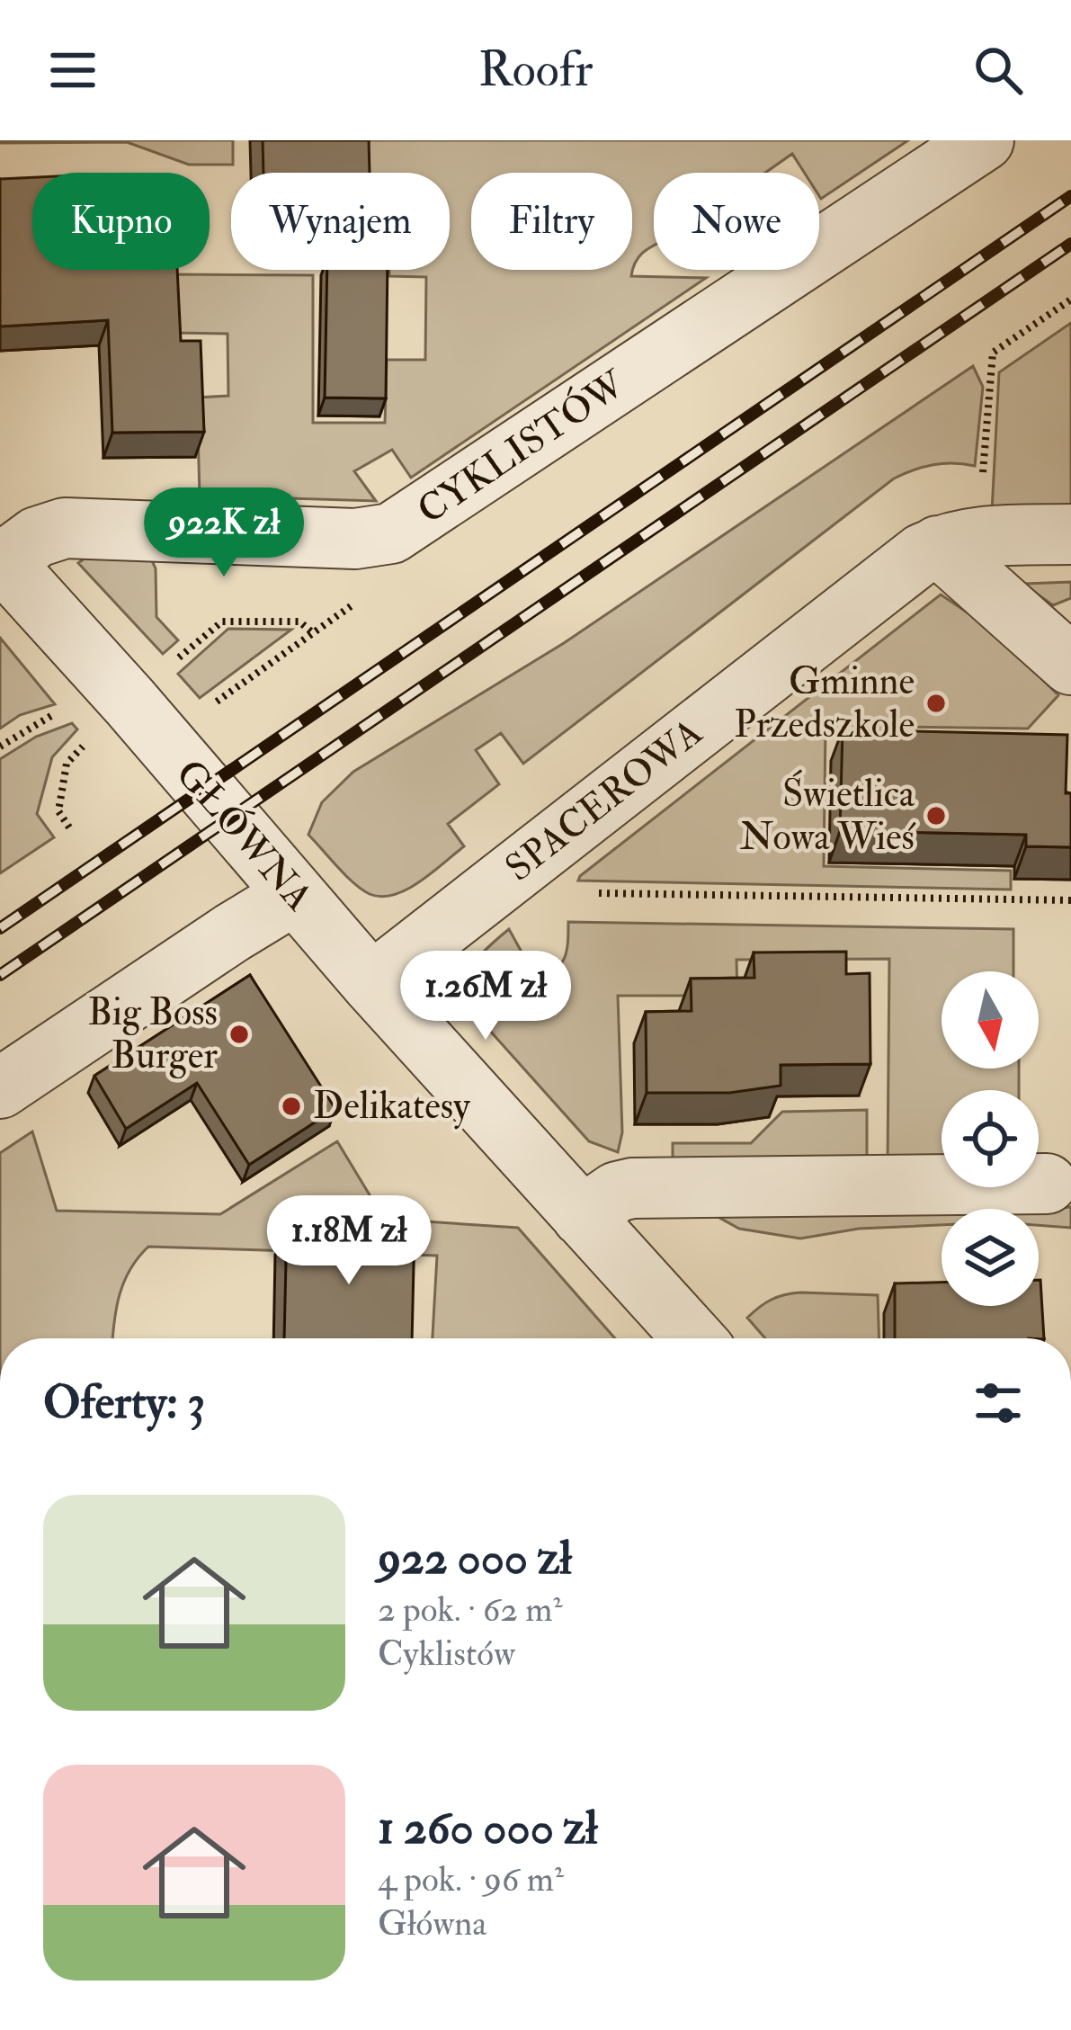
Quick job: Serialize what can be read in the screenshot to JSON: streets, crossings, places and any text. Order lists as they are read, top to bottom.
{
  "streets": {
    "street": ["CYKLISTÓW", "SPACEROWA", "GŁÓWNA"]
  },
  "crossings": [
    ["CYKLISTÓW", "GŁÓWNA"],
    ["SPACEROWA", "GŁÓWNA"]
  ],
  "places": [
    "Gminne Przedszkole",
    "Świetlica Nowa Wieś",
    "Big Boss Burger",
    "Delikatesy"
  ],
  "north": "bottom",
  "page": {
    "header": "Roofr",
    "chip": [
      "Kupno",
      "Wynajem",
      "Filtry",
      "Nowe"
    ],
    "price": ["922K zł", "1.26M zł", "1.18M zł"],
    "heading": "Oferty: 3",
    "list": [
      {
        "name": "922 000 zł",
        "note": "2 pok. · 62 m² · Cyklistów"
      },
      {
        "name": "1 260 000 zł",
        "note": "4 pok. · 96 m² · Główna"
      }
    ]
  }
}
